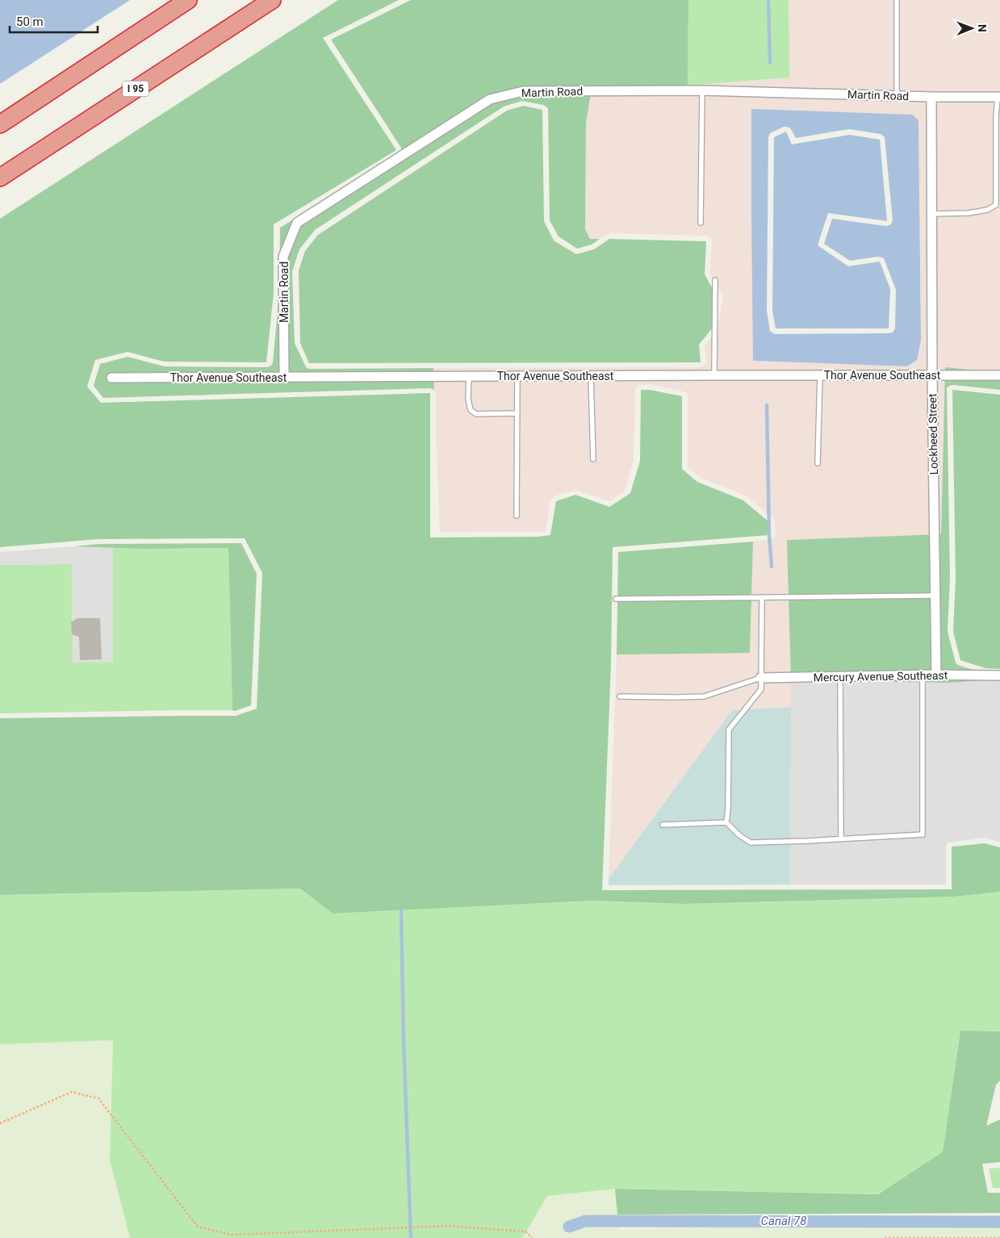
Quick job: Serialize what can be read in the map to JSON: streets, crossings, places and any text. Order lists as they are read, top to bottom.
{
  "streets": {
    "highway": ["I 95"],
    "street": [
      "Martin Road",
      "Thor Avenue Southeast",
      "Lockheed Street",
      "Mercury Avenue Southeast"
    ]
  },
  "crossings": [
    ["Martin Road", "Thor Avenue Southeast"],
    ["Martin Road", "Lockheed Street"],
    ["Thor Avenue Southeast", "Lockheed Street"],
    ["Lockheed Street", "Mercury Avenue Southeast"]
  ],
  "water": ["Canal 78"],
  "scale_bar": "50 m",
  "north": "right"
}
